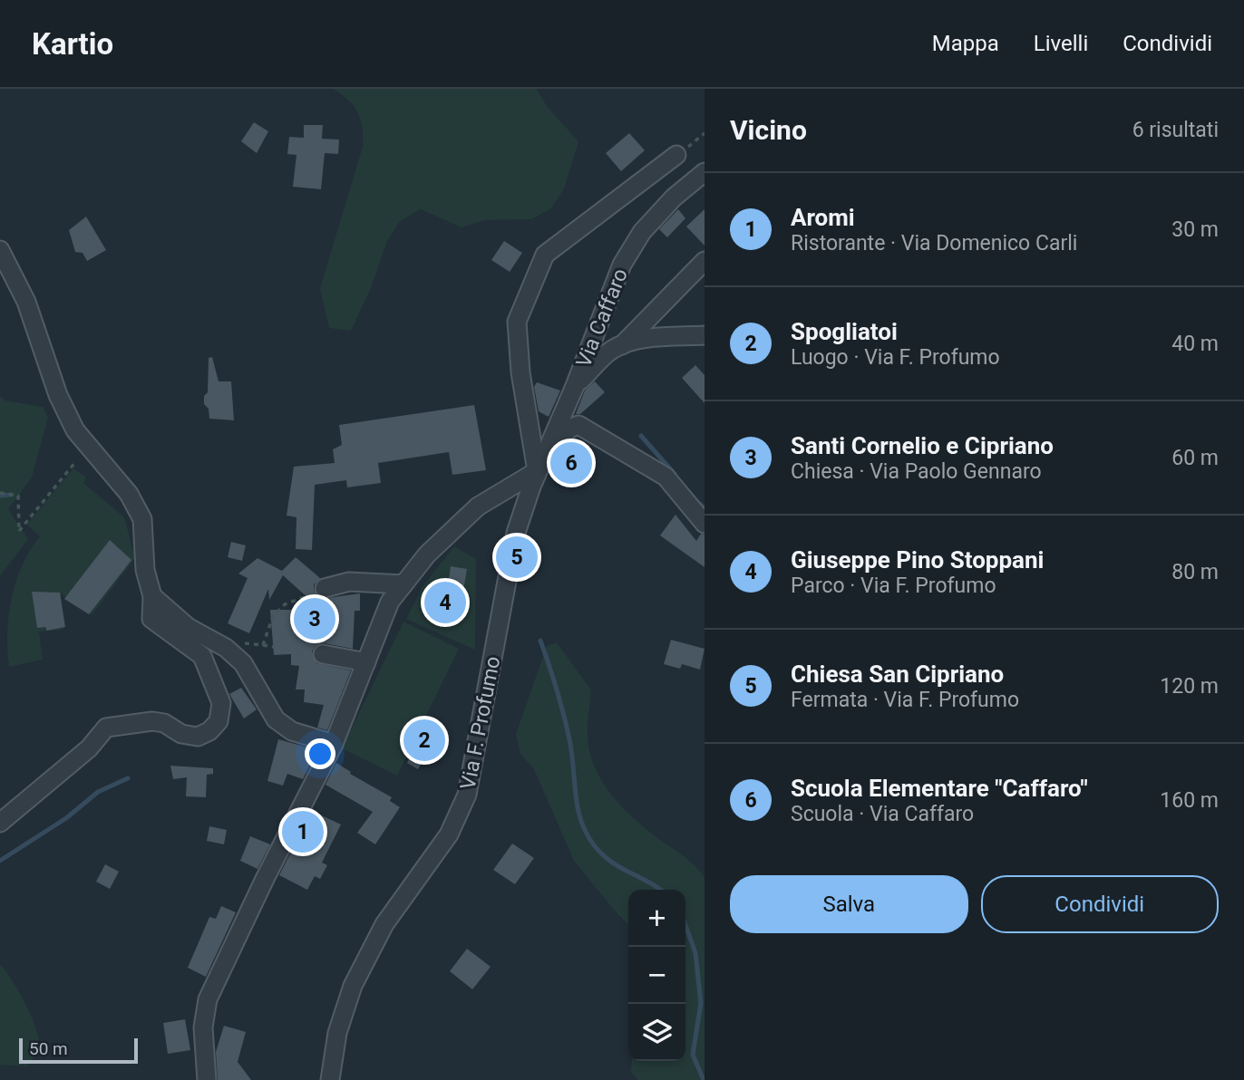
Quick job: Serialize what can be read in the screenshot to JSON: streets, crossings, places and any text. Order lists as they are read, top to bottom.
{
  "streets": {
    "street": ["Via Caffaro", "Via F. Profumo"]
  },
  "crossings": [
    ["Via Caffaro", "Via F. Profumo"]
  ],
  "scale_bar": "50 m",
  "page": {
    "header": "Kartio",
    "nav": ["Mappa", "Livelli", "Condividi"],
    "heading": ["Vicino", "6 risultati"],
    "list": [
      {
        "mark": "1",
        "name": "Aromi",
        "note": "Ristorante · Via Domenico Carli",
        "value": "30 m"
      },
      {
        "mark": "2",
        "name": "Spogliatoi",
        "note": "Luogo · Via F. Profumo",
        "value": "40 m"
      },
      {
        "mark": "3",
        "name": "Santi Cornelio e Cipriano",
        "note": "Chiesa · Via Paolo Gennaro",
        "value": "60 m"
      },
      {
        "mark": "4",
        "name": "Giuseppe Pino Stoppani",
        "note": "Parco · Via F. Profumo",
        "value": "80 m"
      },
      {
        "mark": "5",
        "name": "Chiesa San Cipriano",
        "note": "Fermata · Via F. Profumo",
        "value": "120 m"
      },
      {
        "mark": "6",
        "name": "Scuola Elementare \"Caffaro\"",
        "note": "Scuola · Via Caffaro",
        "value": "160 m"
      }
    ],
    "pins": [
      "6",
      "5",
      "4",
      "3",
      "2",
      "1"
    ],
    "buttons": ["Salva", "Condividi"],
    "map_buttons": ["+", "−"],
    "scale": "50 m"
  }
}
